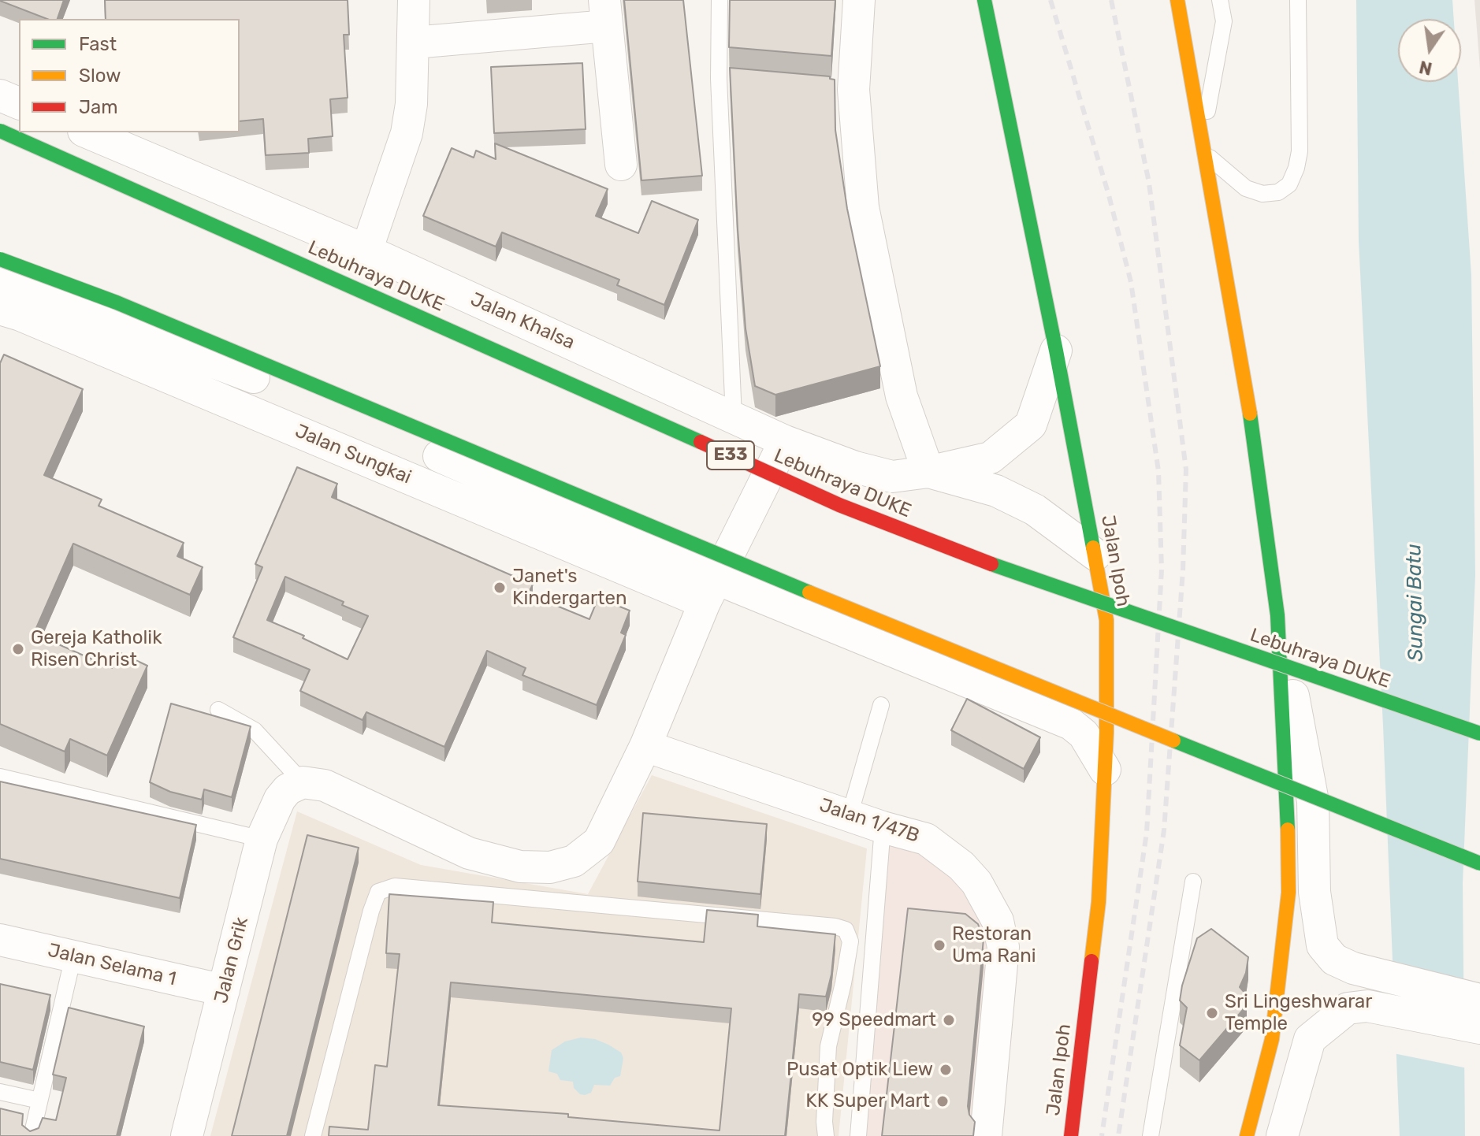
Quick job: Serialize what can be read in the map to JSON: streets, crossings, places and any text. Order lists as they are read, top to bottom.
{
  "streets": {
    "main road": ["Lebuhraya DUKE", "E33", "Jalan Ipoh"],
    "street": [
      "Jalan Khalsa",
      "Jalan Sungkai",
      "Jalan 1/47B",
      "Jalan Grik",
      "Jalan Selama 1"
    ]
  },
  "crossings": [
    ["Jalan Khalsa", "Jalan Ipoh"],
    ["Jalan Grik", "Jalan Selama 1"]
  ],
  "water": ["Sungai Batu"],
  "places": [
    "Janet's Kindergarten",
    "Gereja Katholik Risen Christ",
    "Restoran Uma Rani",
    "Sri Lingeshwarar Temple",
    "99 Speedmart",
    "Pusat Optik Liew",
    "KK Super Mart"
  ],
  "legend": ["Fast", "Slow", "Jam"],
  "north": "bottom"
}
